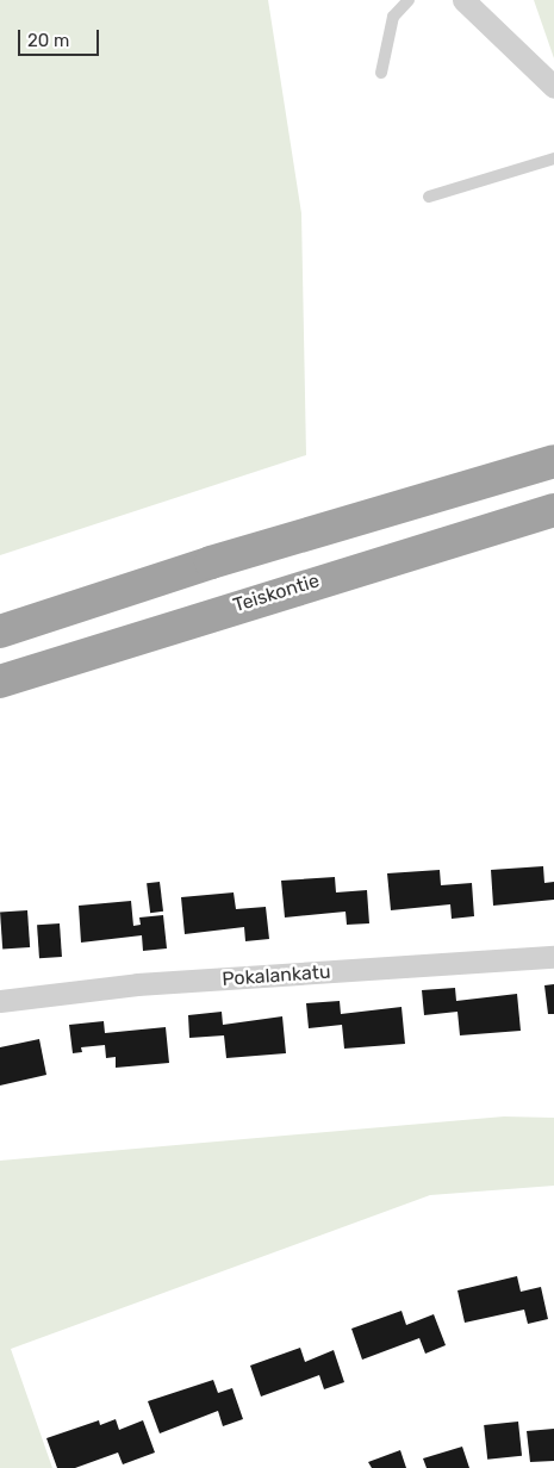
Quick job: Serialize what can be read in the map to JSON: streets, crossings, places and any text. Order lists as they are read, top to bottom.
{
  "streets": {
    "highway": ["Teiskontie"],
    "street": ["Pokalankatu"]
  },
  "scale_bar": "20 m"
}
